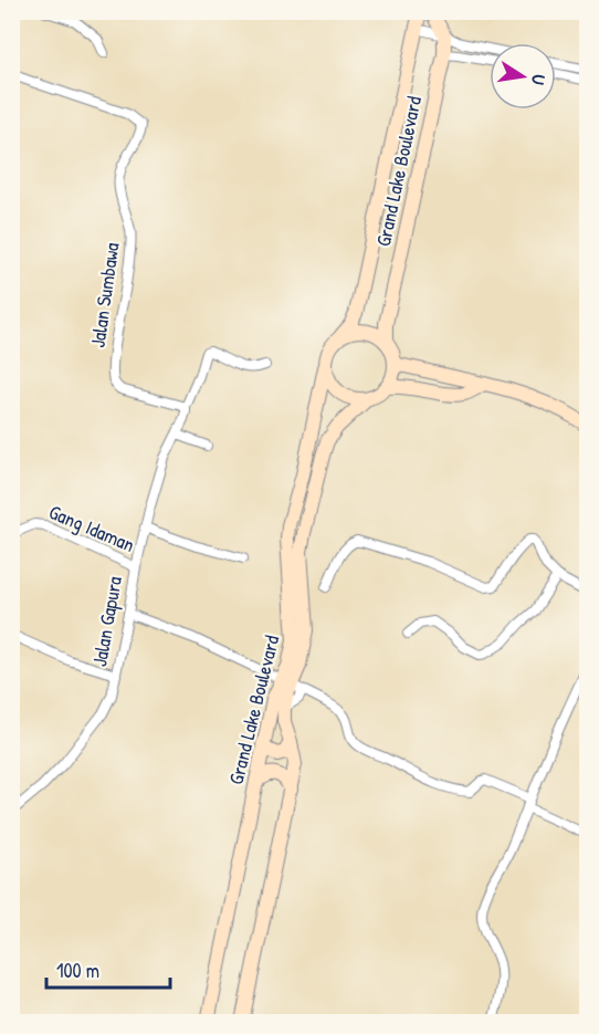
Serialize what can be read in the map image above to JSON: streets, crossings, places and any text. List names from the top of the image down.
{
  "streets": {
    "street": [
      "Grand Lake Boulevard",
      "Jalan Sumbawa",
      "Gang Idaman",
      "Jalan Gapura"
    ]
  },
  "crossings": [
    ["Jalan Sumbawa", "Jalan Gapura"],
    ["Gang Idaman", "Jalan Gapura"]
  ],
  "scale_bar": "100 m",
  "north": "right"
}
